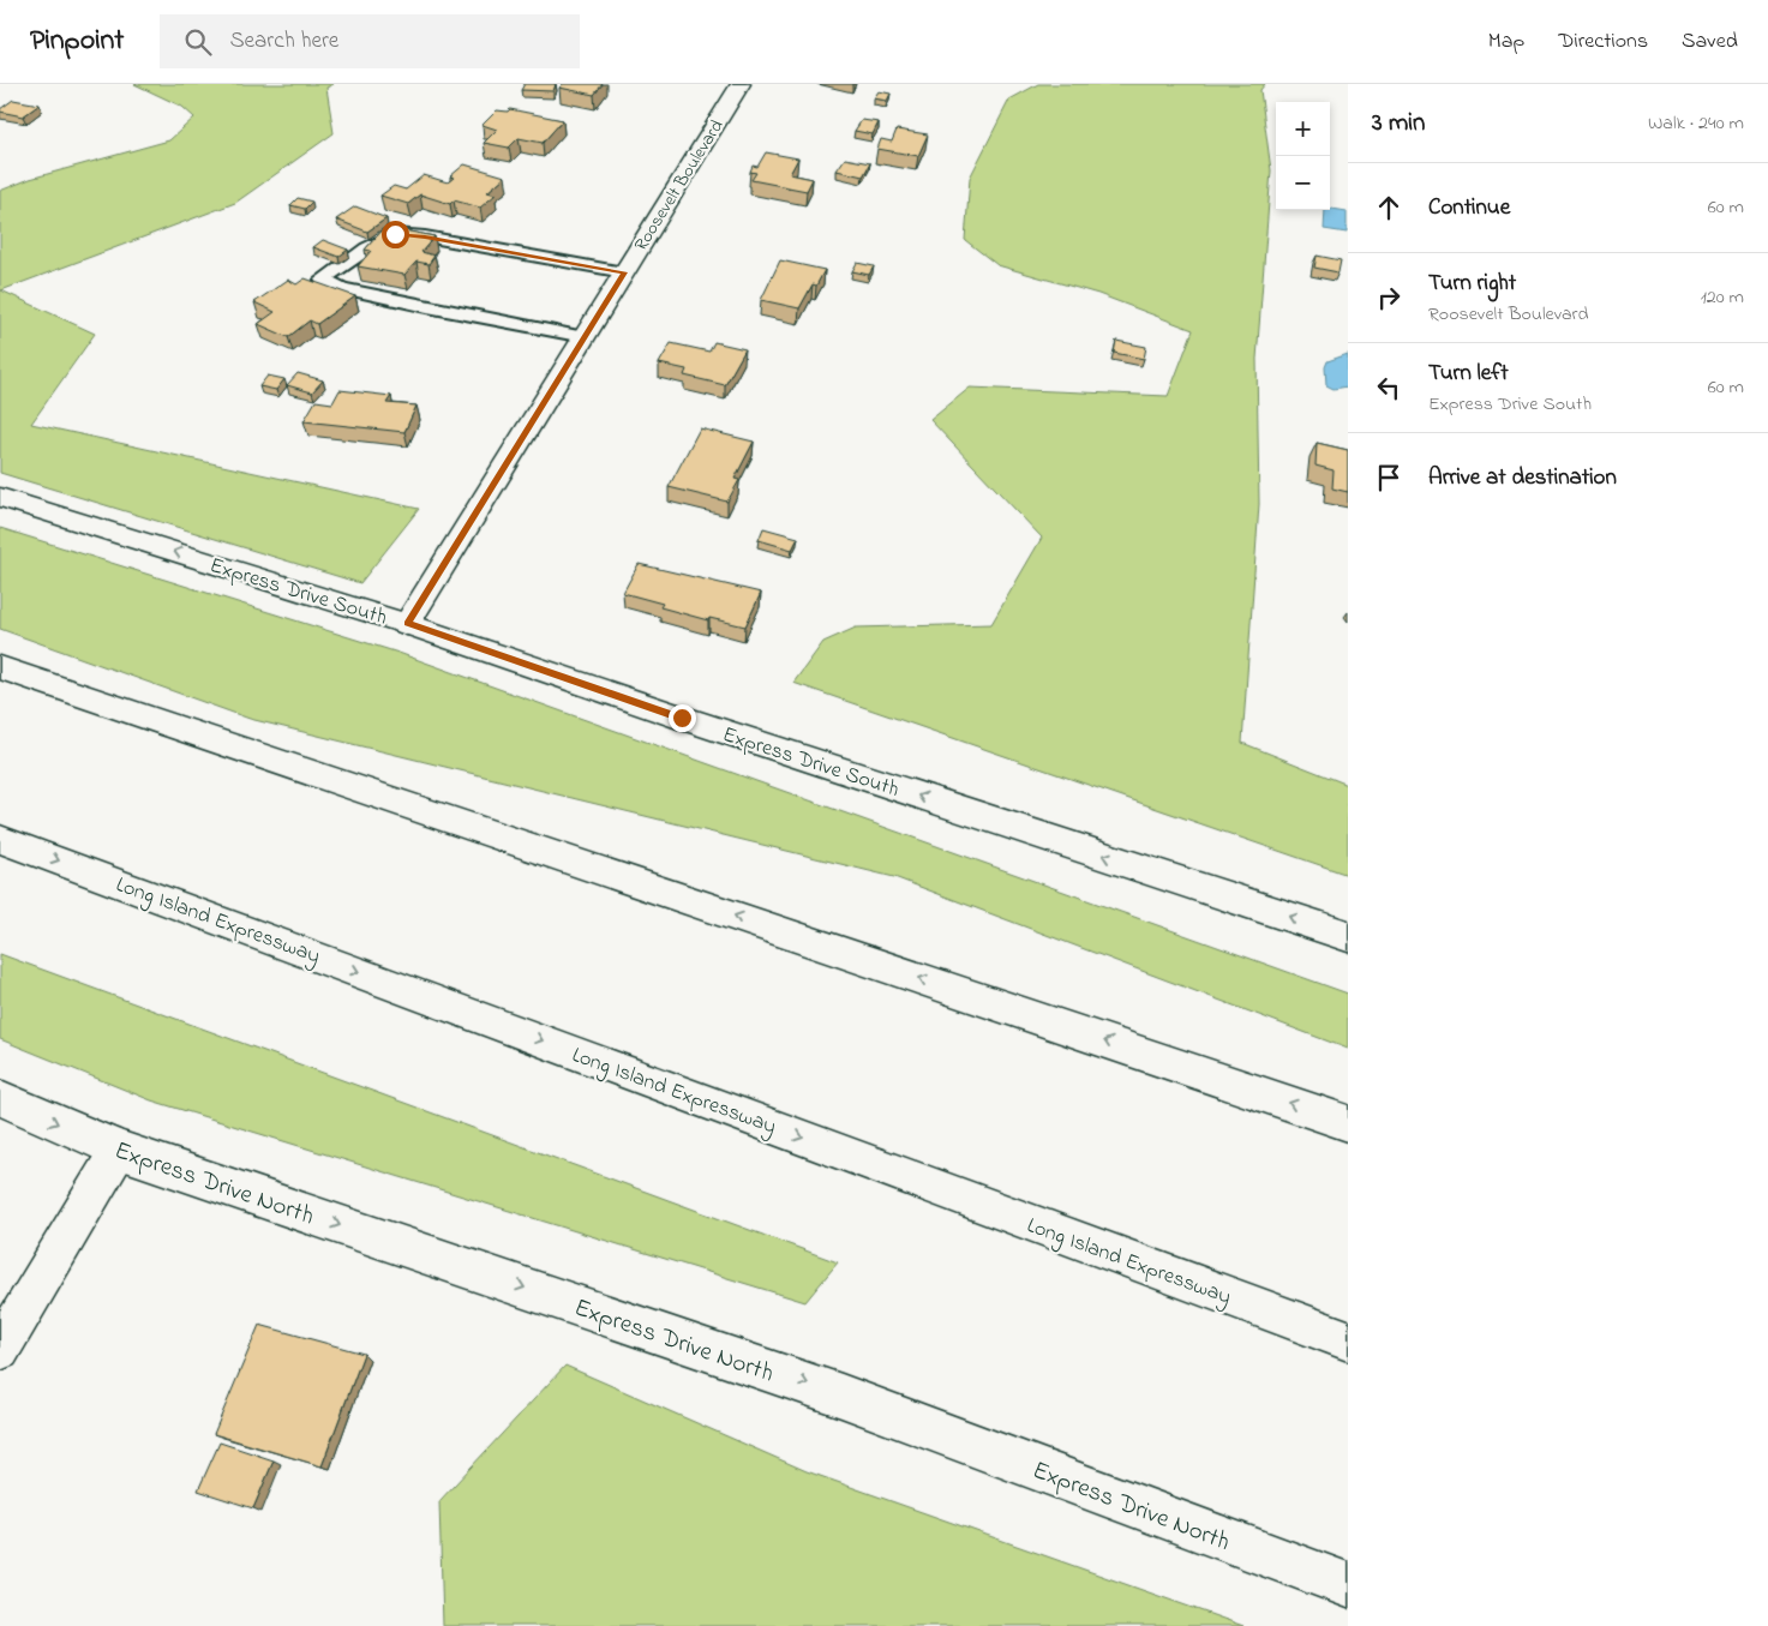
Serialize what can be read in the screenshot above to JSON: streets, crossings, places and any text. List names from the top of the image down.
{
  "streets": {
    "main road": [
      "Roosevelt Boulevard",
      "Express Drive South",
      "Long Island Expressway",
      "Express Drive North"
    ]
  },
  "crossings": [
    ["Roosevelt Boulevard", "Express Drive South"]
  ],
  "one_way": ["Express Drive North"],
  "page": {
    "header": "Pinpoint",
    "search": "Search here",
    "nav": ["Map", "Directions", "Saved"],
    "heading": ["3 min", "Walk · 240 m"],
    "map_buttons": ["+", "−"],
    "list": [
      ["Continue", "60 m"],
      ["Turn right", "Roosevelt Boulevard", "120 m"],
      ["Turn left", "Express Drive South", "60 m"],
      "Arrive at destination"
    ]
  }
}
